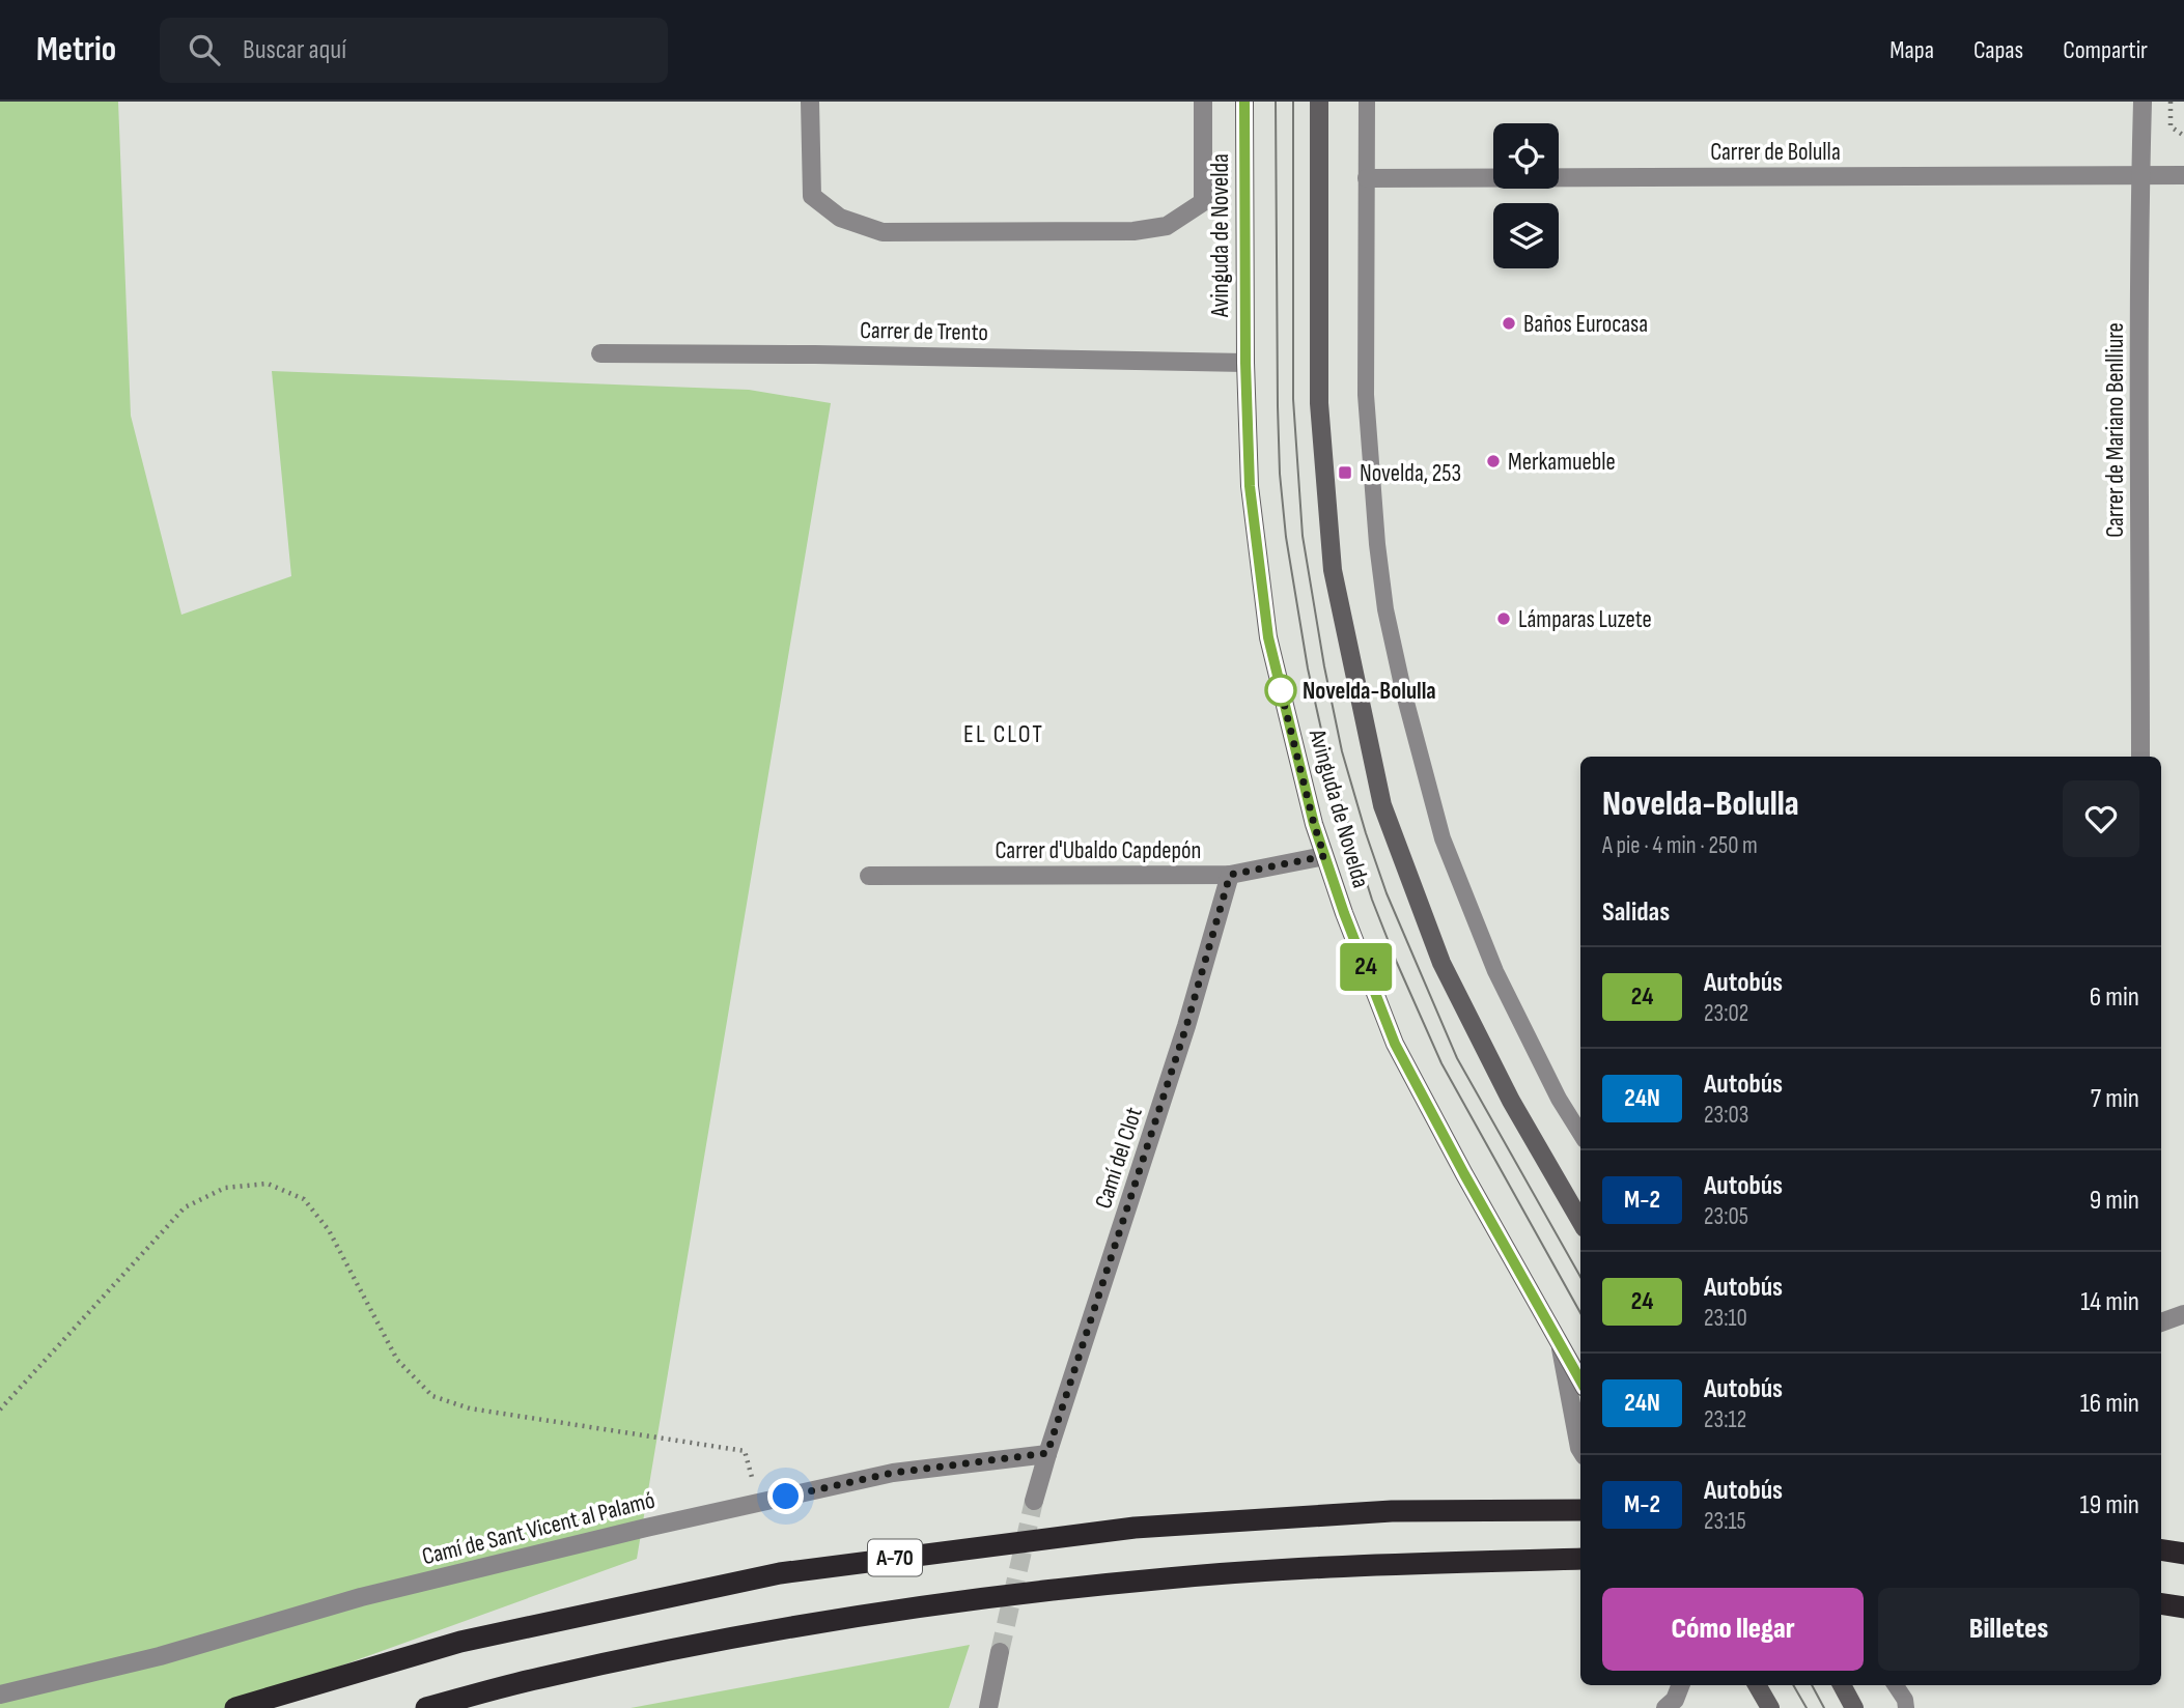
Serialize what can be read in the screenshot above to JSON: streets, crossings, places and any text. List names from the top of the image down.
{
  "streets": {
    "highway": ["A-70"],
    "main road": ["Avinguda de Novelda"],
    "street": [
      "Carrer de Bolulla",
      "Carrer de Trento",
      "Carrer de Mariano Benlliure",
      "Carrer d'Ubaldo Capdepón",
      "Camí del Clot",
      "Camí de Sant Vicent al Palamó"
    ]
  },
  "crossings": [
    ["Carrer de Bolulla", "Carrer de Mariano Benlliure"],
    ["Avinguda de Novelda", "Carrer de Trento"],
    ["Avinguda de Novelda", "Carrer d'Ubaldo Capdepón"],
    ["Carrer d'Ubaldo Capdepón", "Camí del Clot"],
    ["Camí del Clot", "Camí de Sant Vicent al Palamó"]
  ],
  "districts": ["EL CLOT"],
  "places": {
    "other": [
      "Baños Eurocasa",
      "Merkamueble",
      "Lámparas Luzete",
      "Novelda-Bolulla"
    ],
    "transit": ["Novelda, 253"]
  },
  "lines": ["bus line 24"],
  "page": {
    "header": "Metrio",
    "search": "Buscar aquí",
    "nav": ["Mapa", "Capas", "Compartir"],
    "on_map": "24",
    "heading": [
      ["Novelda-Bolulla", "A pie · 4 min · 250 m"],
      "Salidas"
    ],
    "list": [
      {
        "mark": "24",
        "name": "Autobús",
        "note": "23:02",
        "value": "6 min"
      },
      {
        "mark": "24N",
        "name": "Autobús",
        "note": "23:03",
        "value": "7 min"
      },
      {
        "mark": "M-2",
        "name": "Autobús",
        "note": "23:05",
        "value": "9 min"
      },
      {
        "mark": "24",
        "name": "Autobús",
        "note": "23:10",
        "value": "14 min"
      },
      {
        "mark": "24N",
        "name": "Autobús",
        "note": "23:12",
        "value": "16 min"
      },
      {
        "mark": "M-2",
        "name": "Autobús",
        "note": "23:15",
        "value": "19 min"
      }
    ],
    "buttons": ["Cómo llegar", "Billetes"]
  }
}
